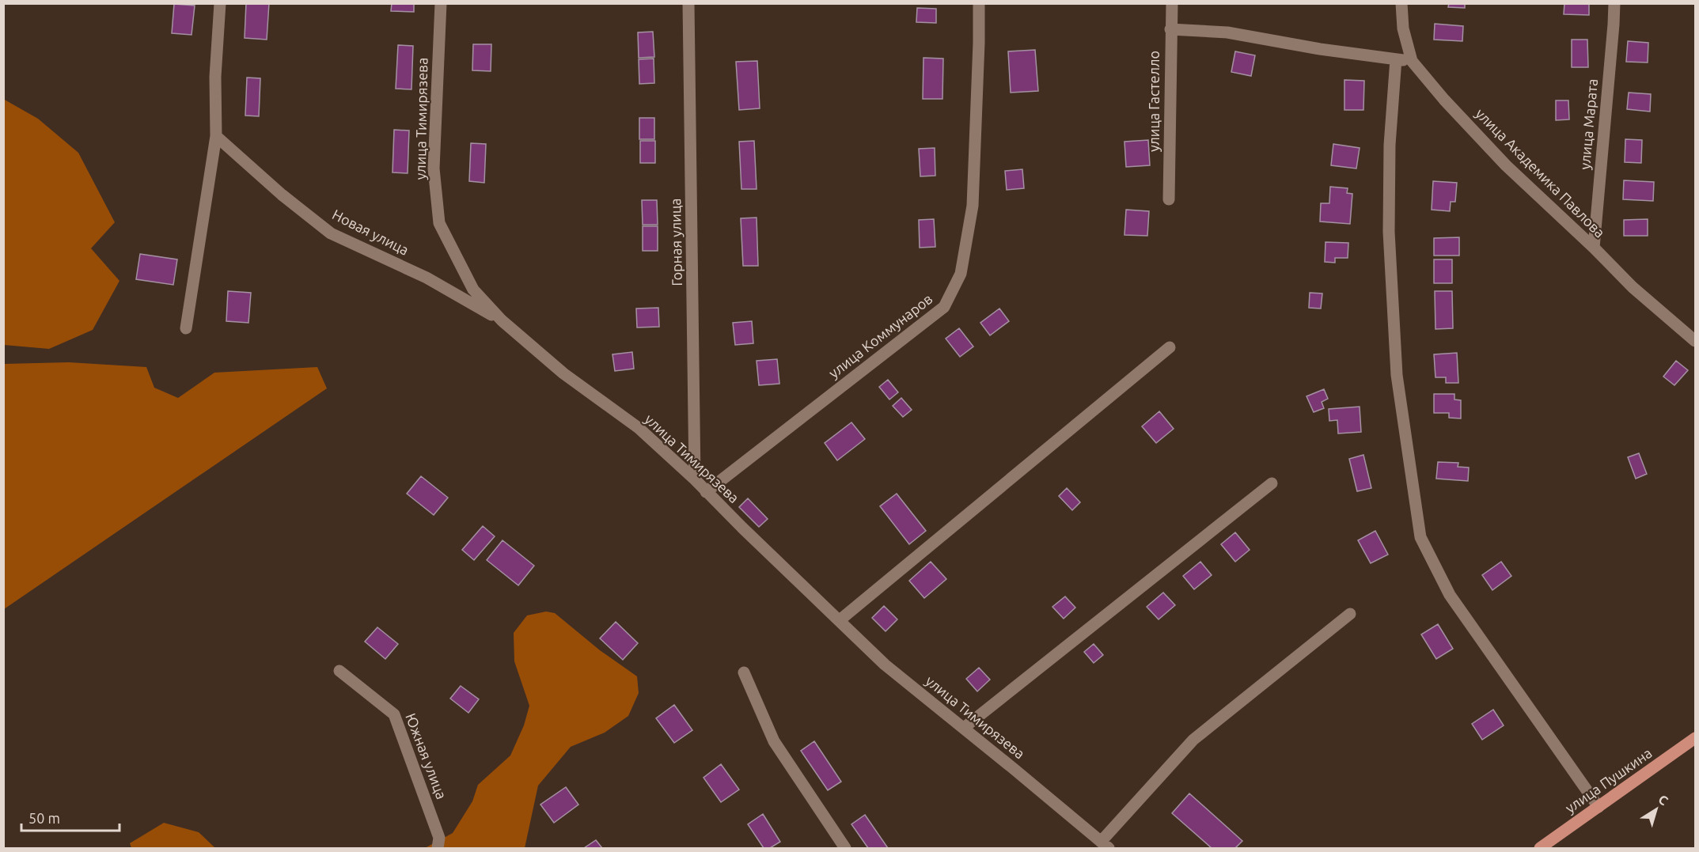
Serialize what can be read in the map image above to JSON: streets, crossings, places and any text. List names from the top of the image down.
{
  "streets": {
    "main road": ["улица Пушкина"],
    "street": [
      "улица Гастелло",
      "улица Тимирязева",
      "улица Марата",
      "улица Академика Павлова",
      "Новая улица",
      "Горная улица",
      "улица Коммунаров",
      "Южная улица"
    ]
  },
  "crossings": [
    ["улица Тимирязева", "Новая улица"],
    ["улица Тимирязева", "Горная улица"],
    ["улица Тимирязева", "улица Коммунаров"],
    ["улица Марата", "улица Академика Павлова"]
  ],
  "scale_bar": "50 m",
  "north": "top right"
}
